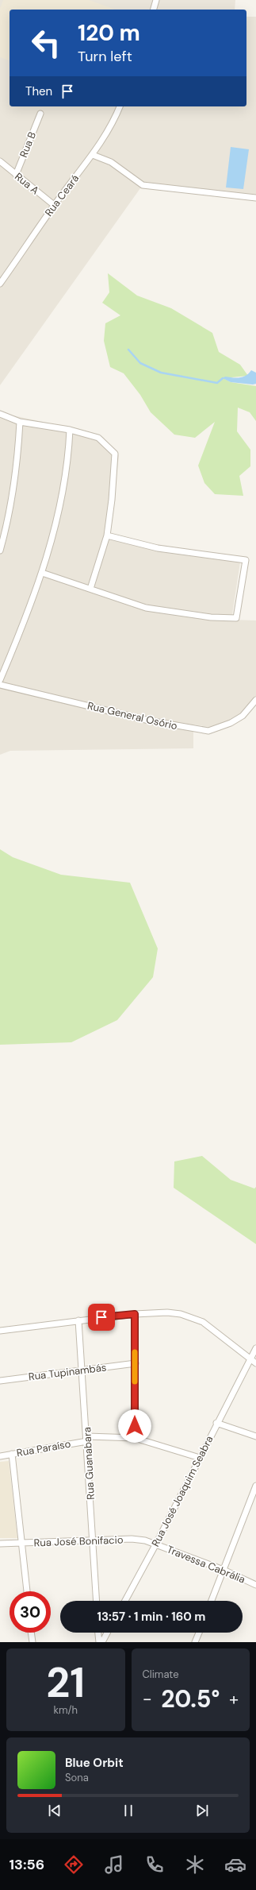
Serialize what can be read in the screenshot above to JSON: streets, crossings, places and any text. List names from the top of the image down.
{
  "streets": {
    "street": [
      "Rua B",
      "Rua A",
      "Rua Ceará",
      "Rua General Osório",
      "Rua Tupinambás",
      "Rua Paraíso",
      "Rua Guanabara",
      "Rua José Joaquim Seabra",
      "Rua José Bonifacio",
      "Travessa Cabrália"
    ]
  },
  "crossings": [
    ["Rua B", "Rua A"],
    ["Rua A", "Rua Ceará"],
    ["Rua Tupinambás", "Rua Guanabara"],
    ["Rua Paraíso", "Rua Guanabara"],
    ["Rua Paraíso", "Rua José Joaquim Seabra"],
    ["Rua Guanabara", "Rua José Bonifacio"],
    ["Rua José Joaquim Seabra", "Rua José Bonifacio"],
    ["Rua José Joaquim Seabra", "Travessa Cabrália"],
    ["Rua José Bonifacio", "Travessa Cabrália"]
  ],
  "page": {
    "turn": ["120 m", "Turn left"],
    "then": "Then",
    "limit": "30",
    "trip": "13:57 · 1 min · 160 m",
    "tile": [
      ["21", "km/h"],
      "Climate"
    ],
    "heat": ["−", "20.5°", "+"],
    "song": ["Blue Orbit", "Sona"],
    "tabs": "13:56"
  }
}
